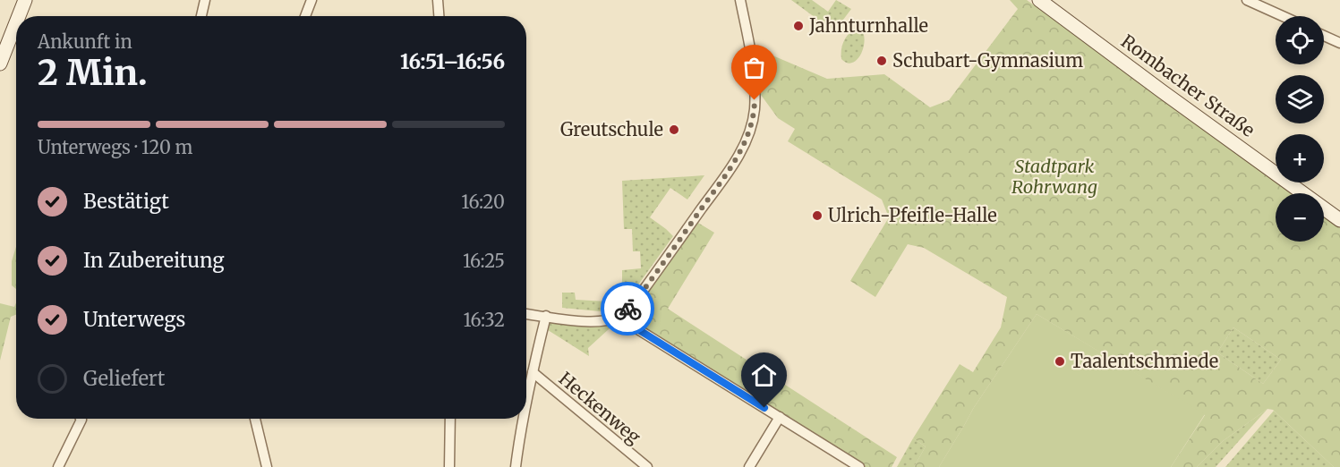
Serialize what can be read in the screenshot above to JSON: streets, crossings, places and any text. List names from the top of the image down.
{
  "streets": {
    "main road": ["Rombacher Straße"],
    "street": ["Heckenweg"]
  },
  "parks": ["Stadtpark Rohrwang"],
  "places": [
    "Jahnturnhalle",
    "Schubart-Gymnasium",
    "Greutschule",
    "Ulrich-Pfeifle-Halle",
    "Taalentschmiede"
  ],
  "page": {
    "map_buttons": ["+", "−"],
    "heading": ["2 Min.", "Ankunft in", "16:51–16:56"],
    "bar": "Unterwegs · 120 m",
    "list": [
      ["Bestätigt", "16:20"],
      ["In Zubereitung", "16:25"],
      ["Unterwegs", "16:32"],
      "Geliefert"
    ]
  }
}
